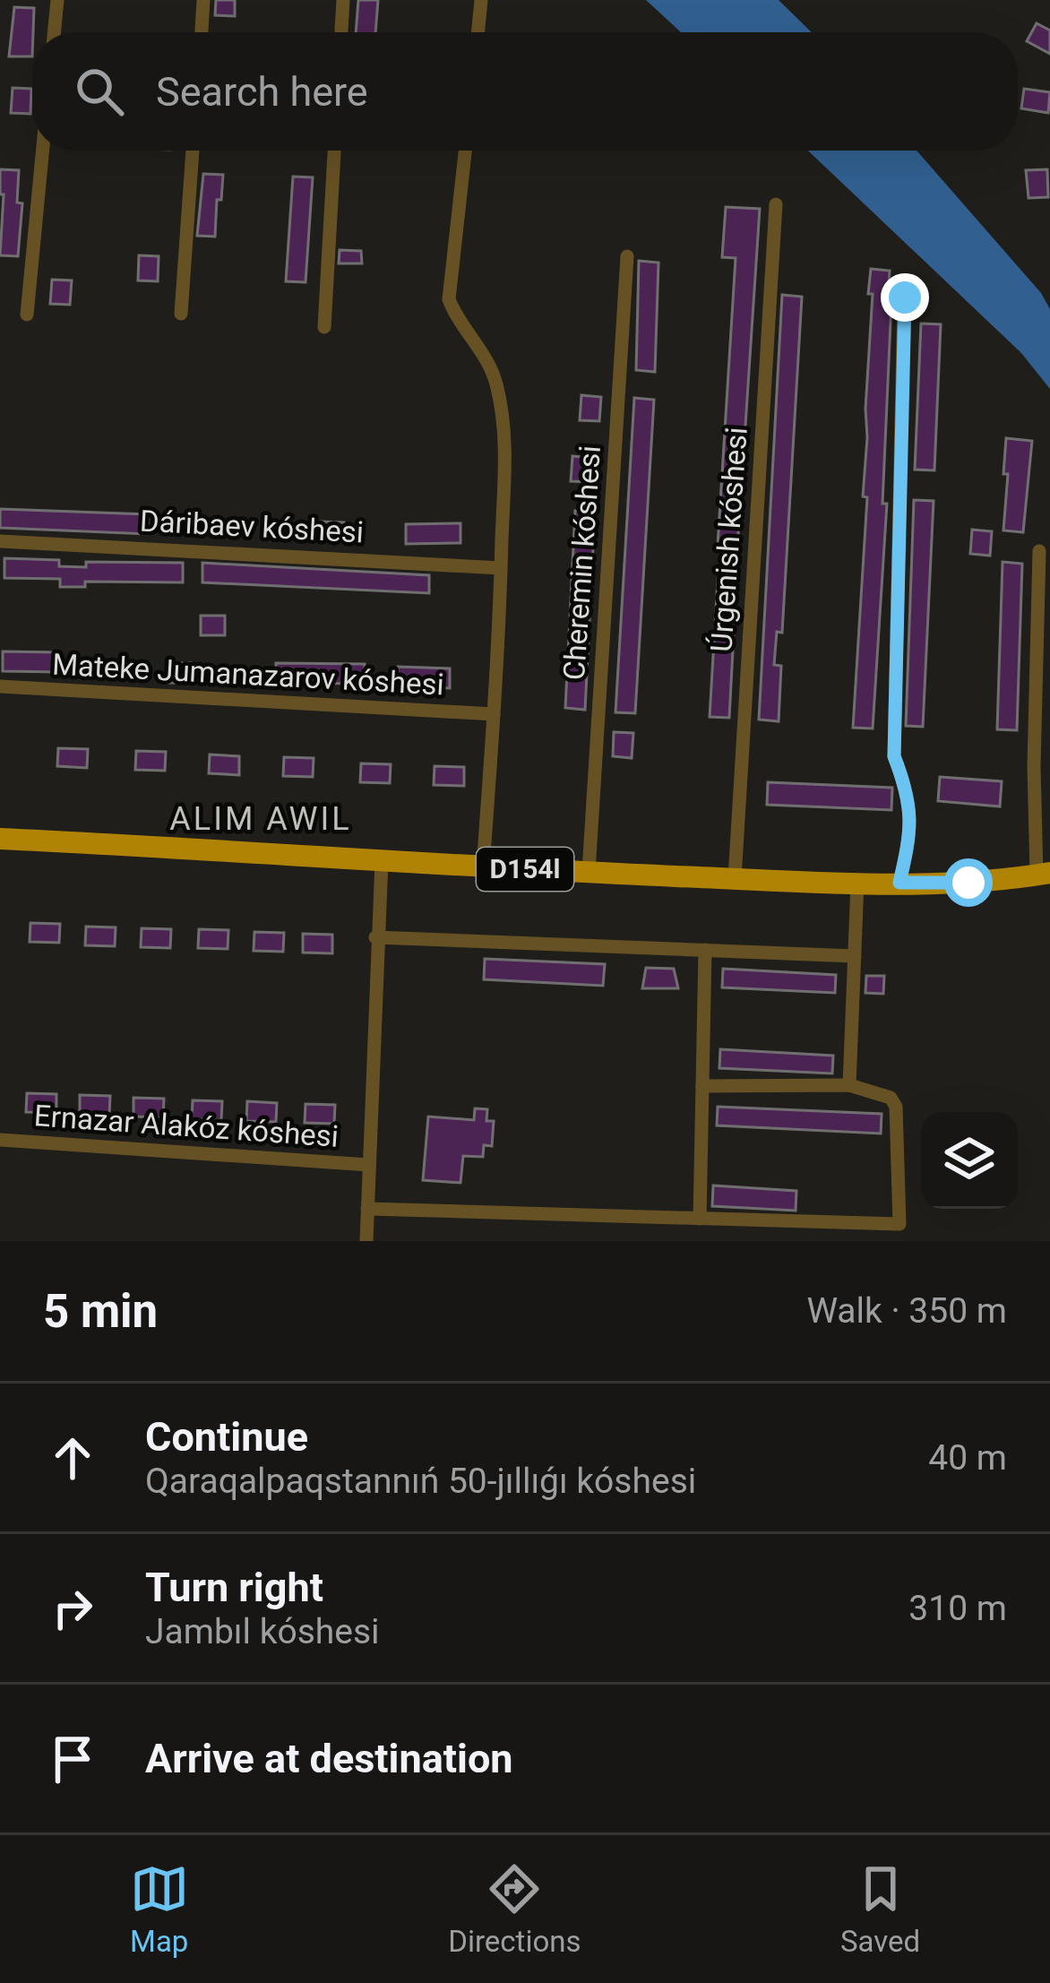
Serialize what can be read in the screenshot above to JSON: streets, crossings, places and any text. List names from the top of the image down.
{
  "streets": {
    "main road": ["D154l"],
    "street": [
      "Dáribaev kóshesi",
      "Úrgenish kóshesi",
      "Cheremin kóshesi",
      "Mateke Jumanazarov kóshesi",
      "Ernazar Alakóz kóshesi"
    ]
  },
  "crossings": [
    ["Úrgenish kóshesi", "D154l"],
    ["Cheremin kóshesi", "D154l"]
  ],
  "districts": ["ALIM AWIL"],
  "page": {
    "search": "Search here",
    "heading": ["5 min", "Walk · 350 m"],
    "list": [
      ["Continue", "Qaraqalpaqstannıń 50-jıllıǵı kóshesi", "40 m"],
      ["Turn right", "Jambıl kóshesi", "310 m"],
      "Arrive at destination"
    ],
    "nav": ["Map", "Directions", "Saved"]
  }
}
